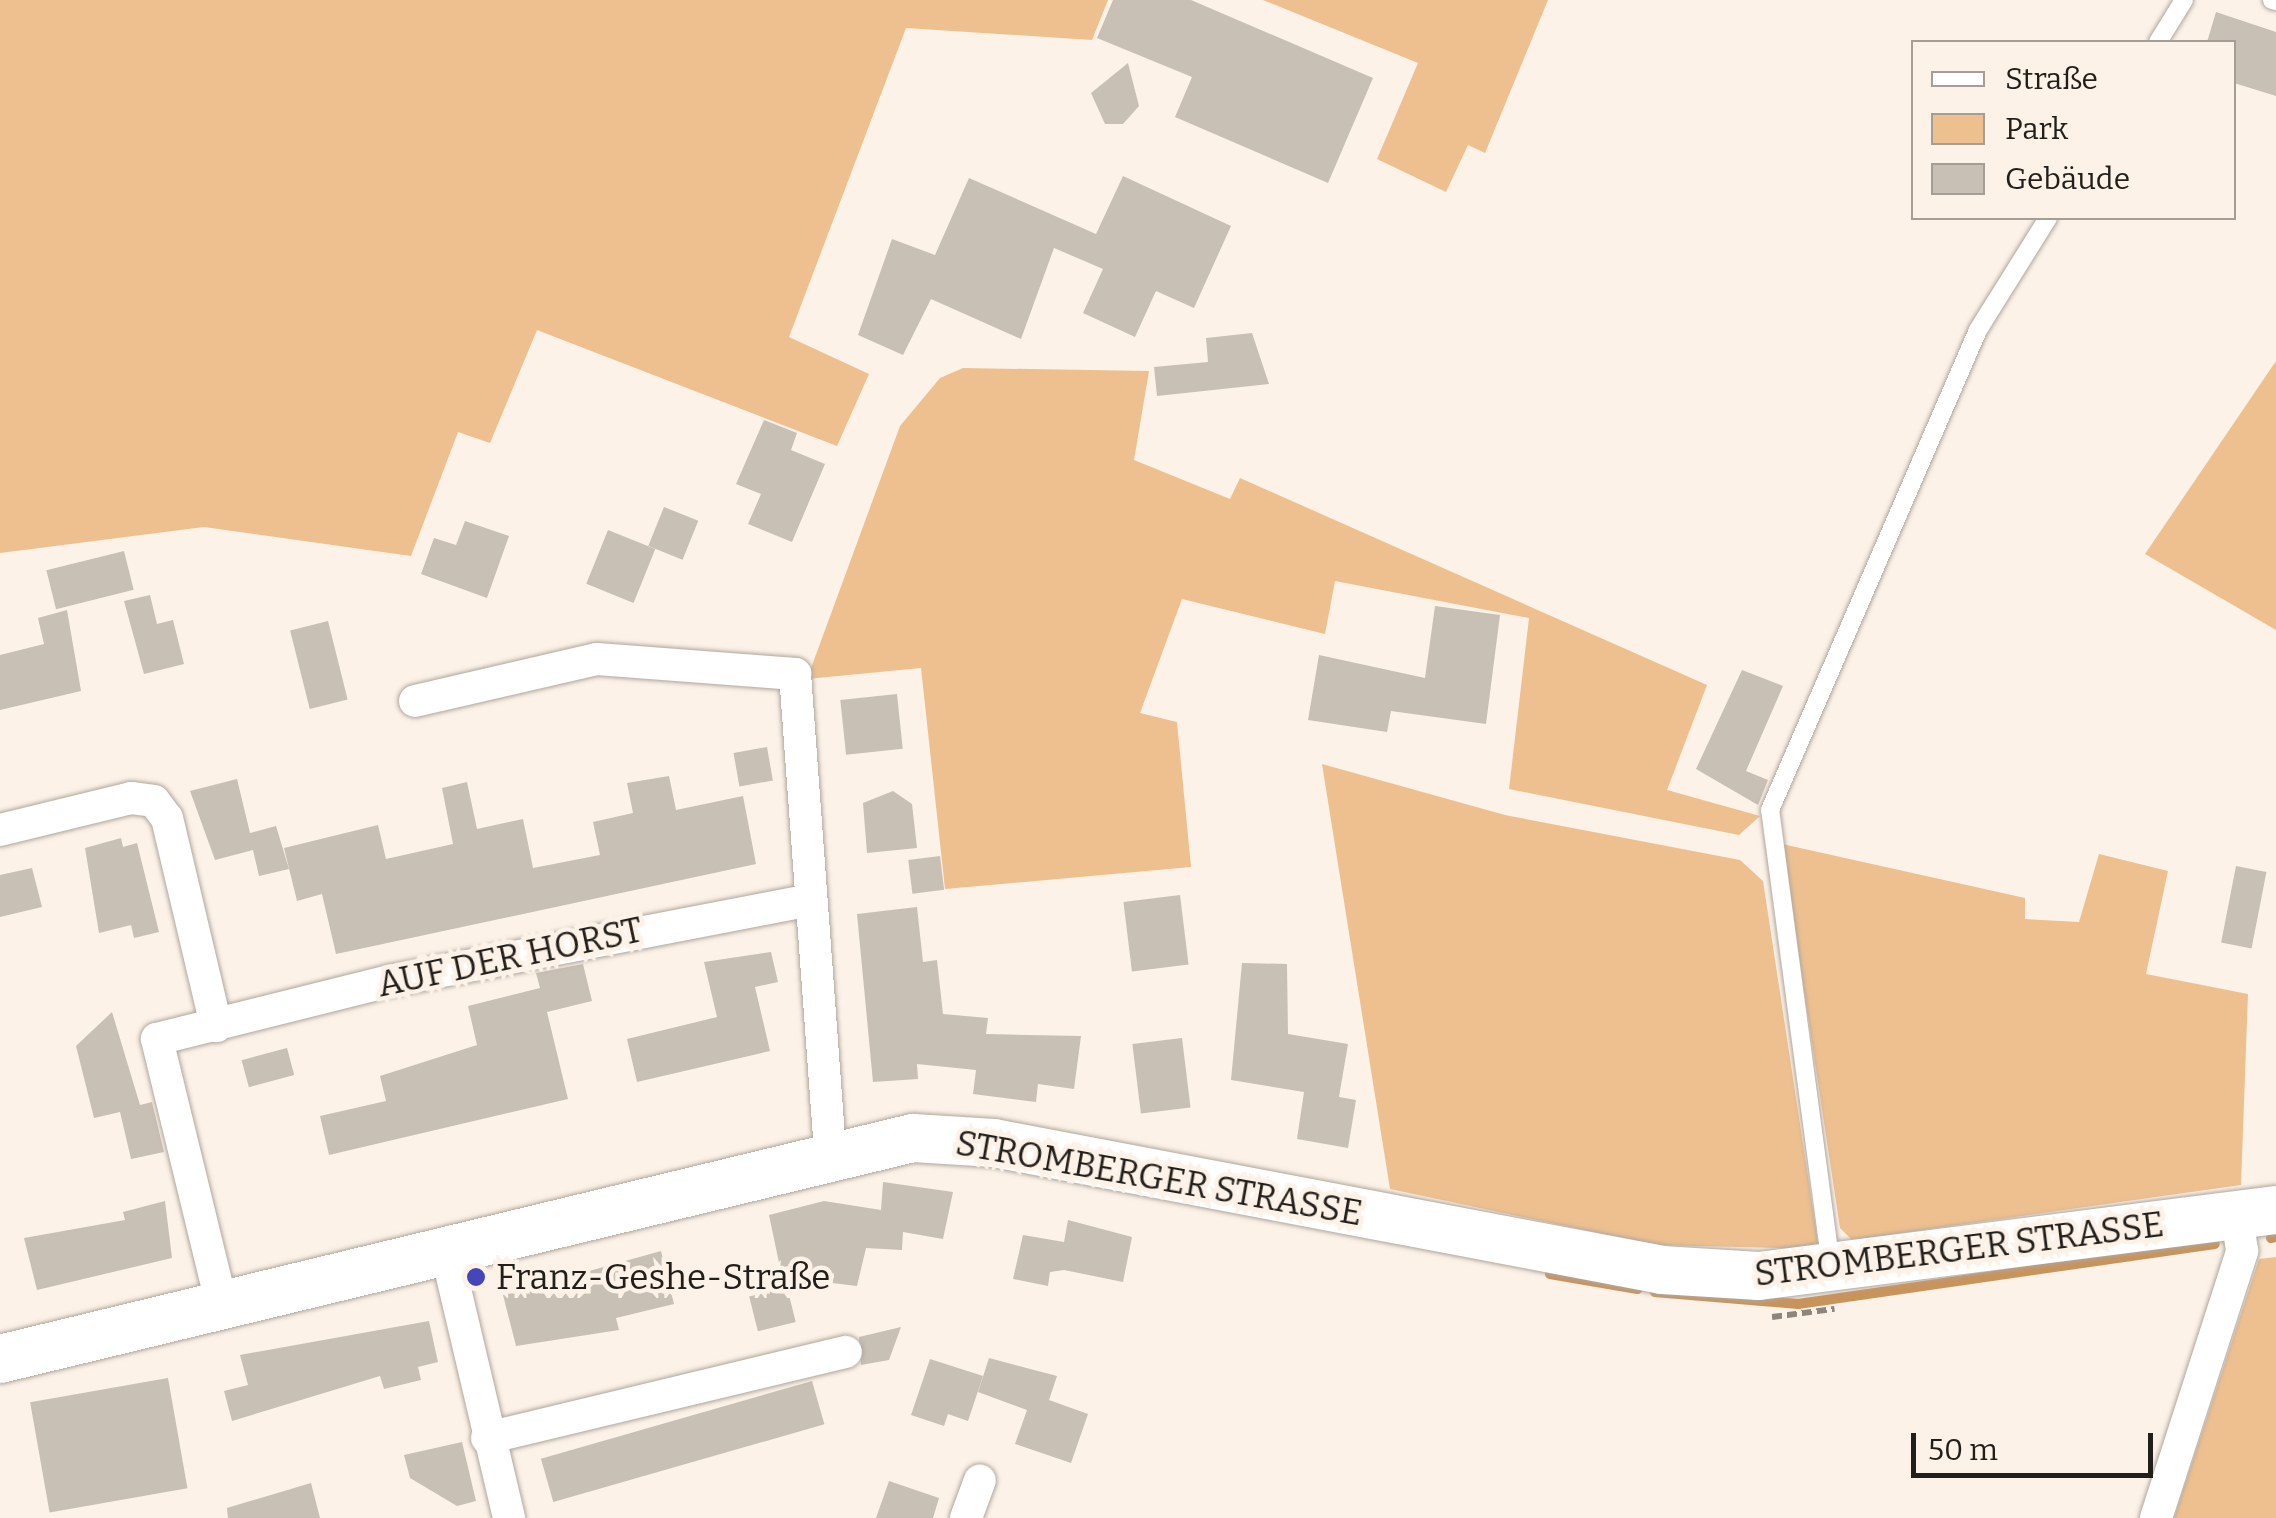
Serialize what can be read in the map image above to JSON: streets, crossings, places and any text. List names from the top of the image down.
{
  "streets": {
    "main road": ["STROMBERGER STRASSE"],
    "street": ["AUF DER HORST"]
  },
  "crossings": [
    ["AUF DER HORST", "STROMBERGER STRASSE"]
  ],
  "places": ["Franz-Geshe-Straße"],
  "legend": ["Straße", "Park", "Gebäude"],
  "scale_bar": "50 m"
}
